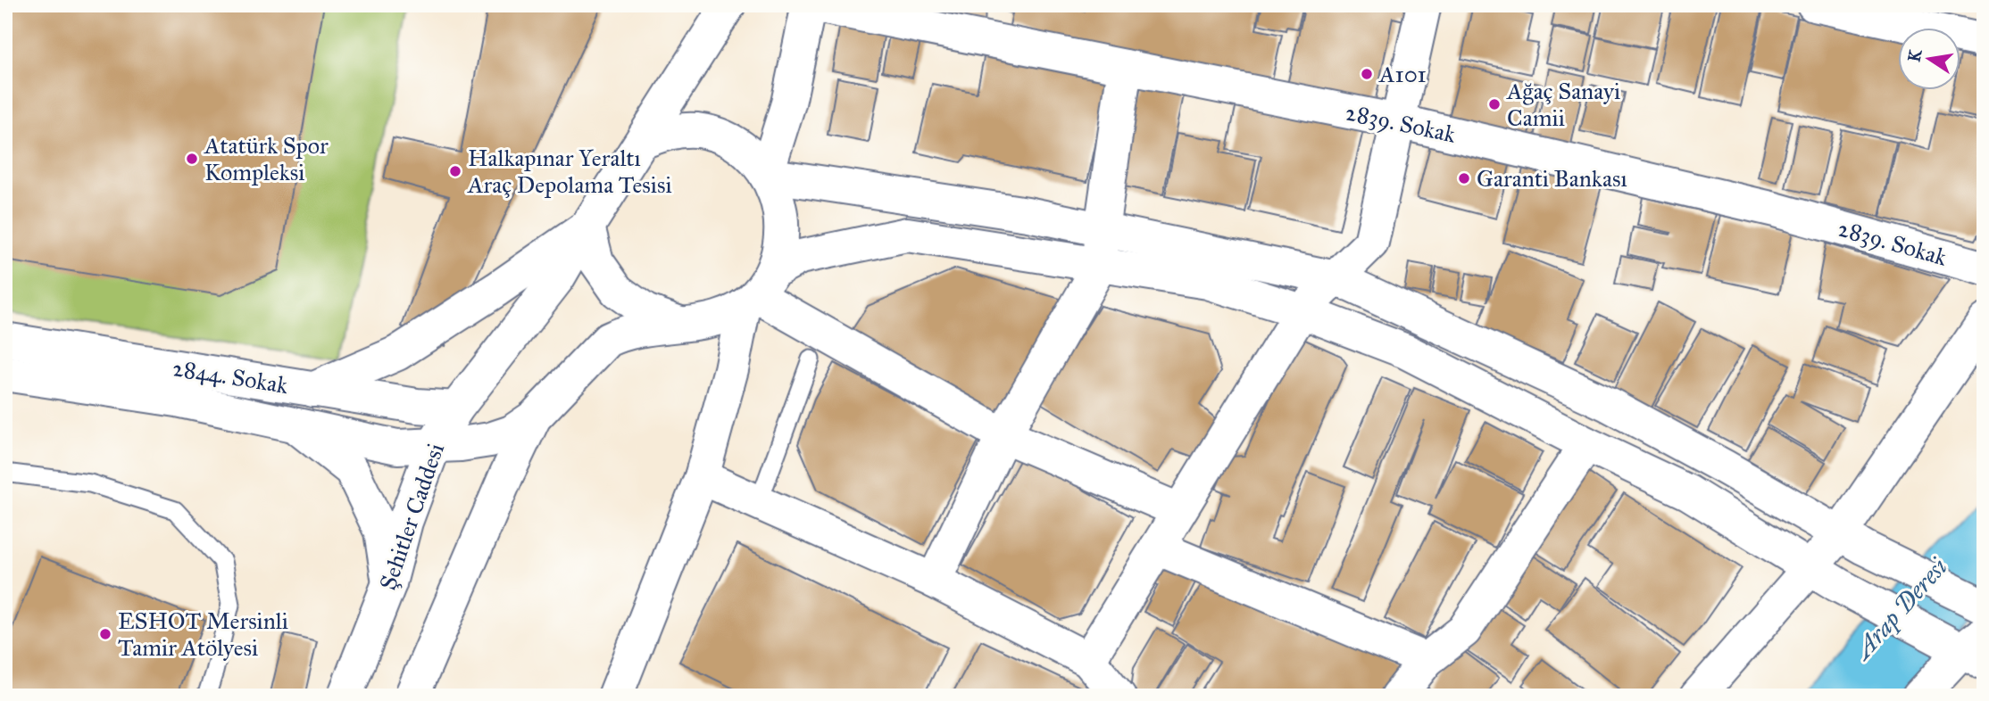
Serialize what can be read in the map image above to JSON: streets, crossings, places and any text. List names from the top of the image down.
{
  "streets": {
    "main road": ["2839. Sokak", "2844. Sokak", "Şehitler Caddesi"]
  },
  "crossings": [
    ["2844. Sokak", "Şehitler Caddesi"]
  ],
  "water": ["Arap Deresi"],
  "places": [
    "A101",
    "Ağaç Sanayi Camii",
    "Atatürk Spor Kompleksi",
    "Halkapınar Yeraltı Araç Depolama Tesisi",
    "Garanti Bankası",
    "ESHOT Mersinli Tamir Atölyesi"
  ],
  "north": "left"
}
